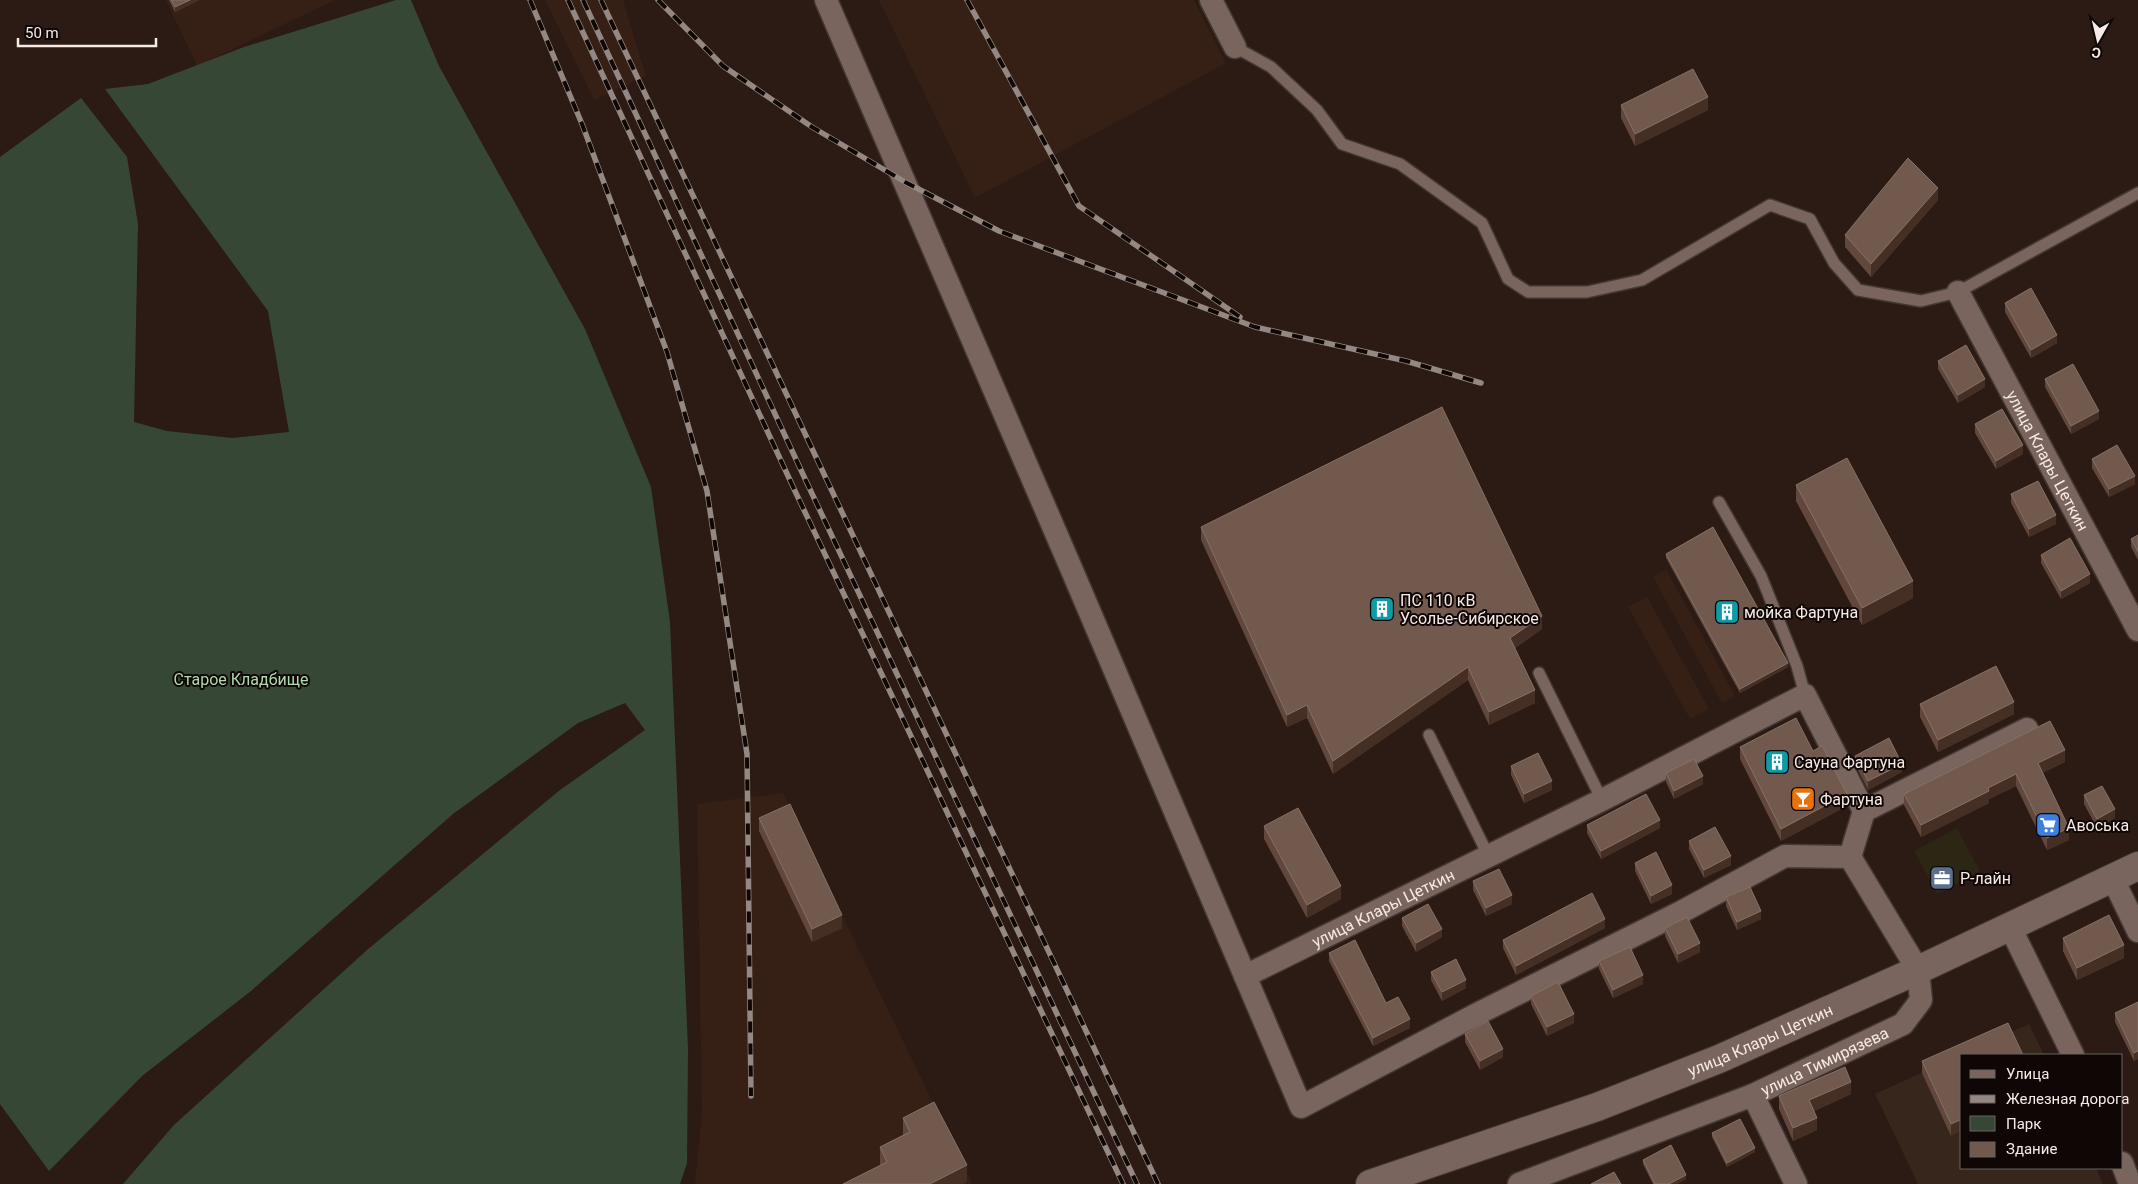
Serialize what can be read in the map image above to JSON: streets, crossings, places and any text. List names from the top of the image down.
{
  "streets": {
    "street": ["улица Клары Цеткин", "улица Тимирязева"]
  },
  "crossings": [
    ["улица Клары Цеткин", "улица Тимирязева"]
  ],
  "parks": ["Старое Кладбище"],
  "places": {
    "building": ["ПС 110 кВ Усолье-Сибирское", "мойка Фартуна", "Сауна Фартуна"],
    "bar": ["Фартуна"],
    "supermarket": ["Авоська"],
    "office": ["Р-лайн"]
  },
  "legend": [
    "Улица",
    "Железная дорога",
    "Парк",
    "Здание"
  ],
  "scale_bar": "50 m",
  "north": "bottom"
}
